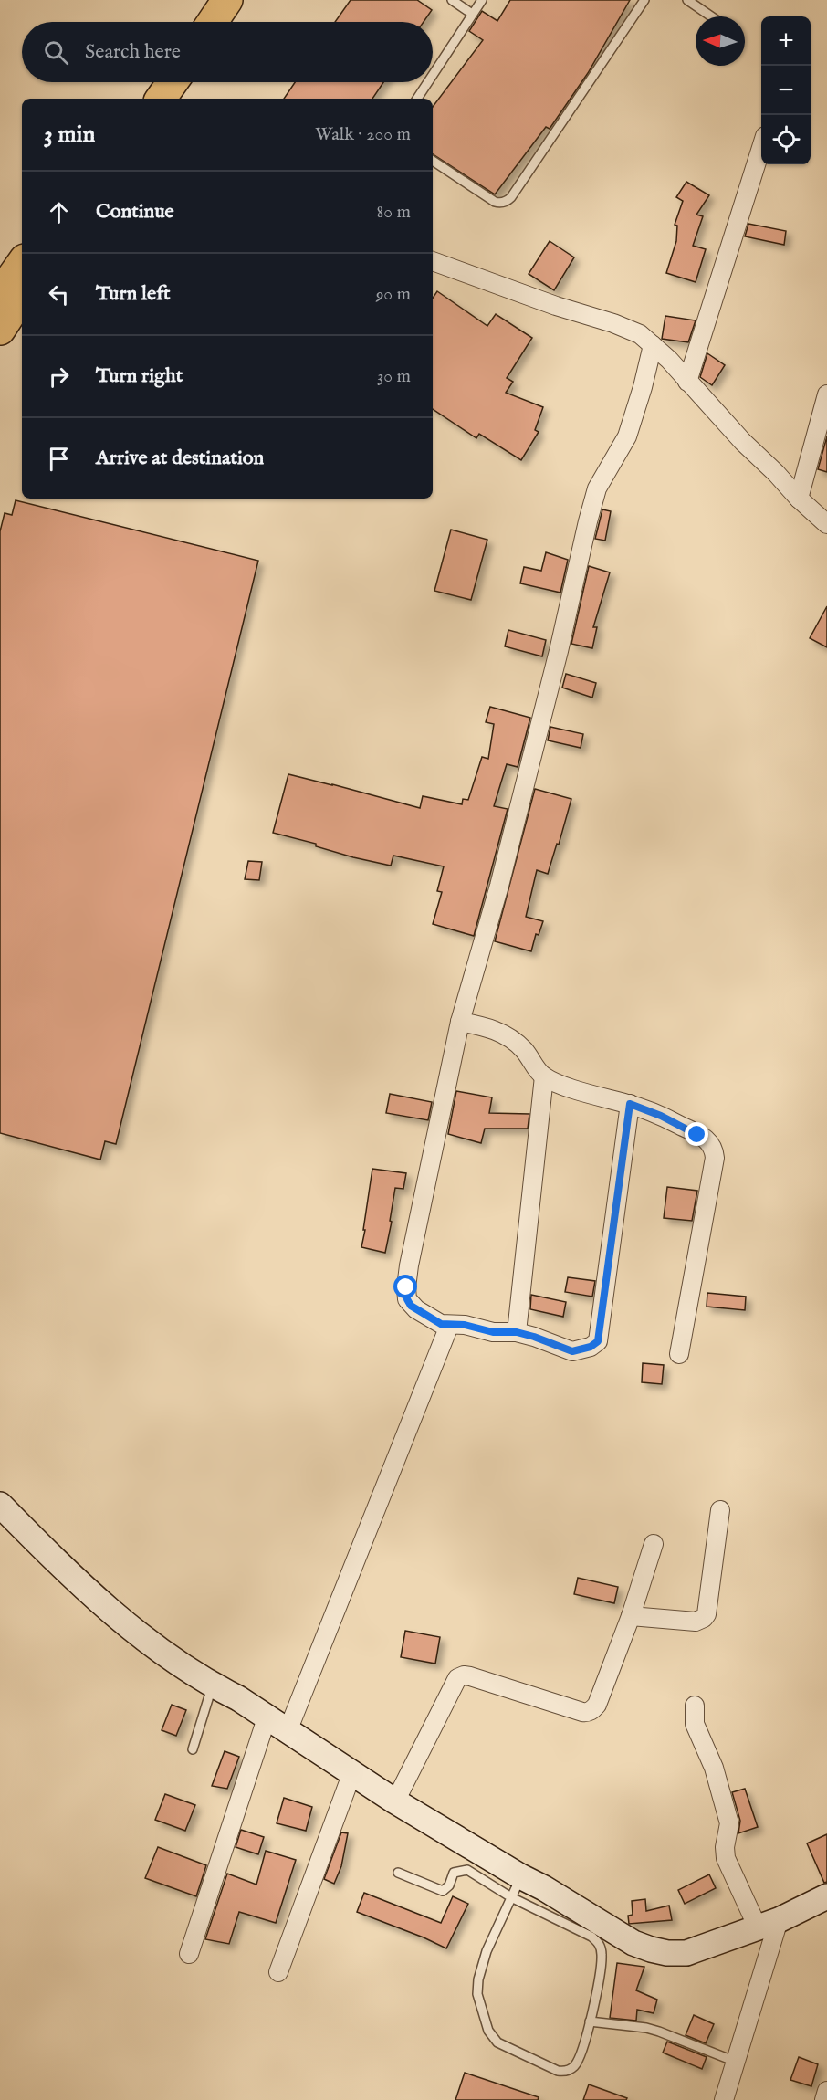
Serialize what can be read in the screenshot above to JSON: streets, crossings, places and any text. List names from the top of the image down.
{
  "north": "left",
  "page": {
    "map_buttons": ["+", "−"],
    "search": "Search here",
    "heading": ["3 min", "Walk · 200 m"],
    "list": [
      ["Continue", "80 m"],
      ["Turn left", "90 m"],
      ["Turn right", "30 m"],
      "Arrive at destination"
    ]
  }
}
